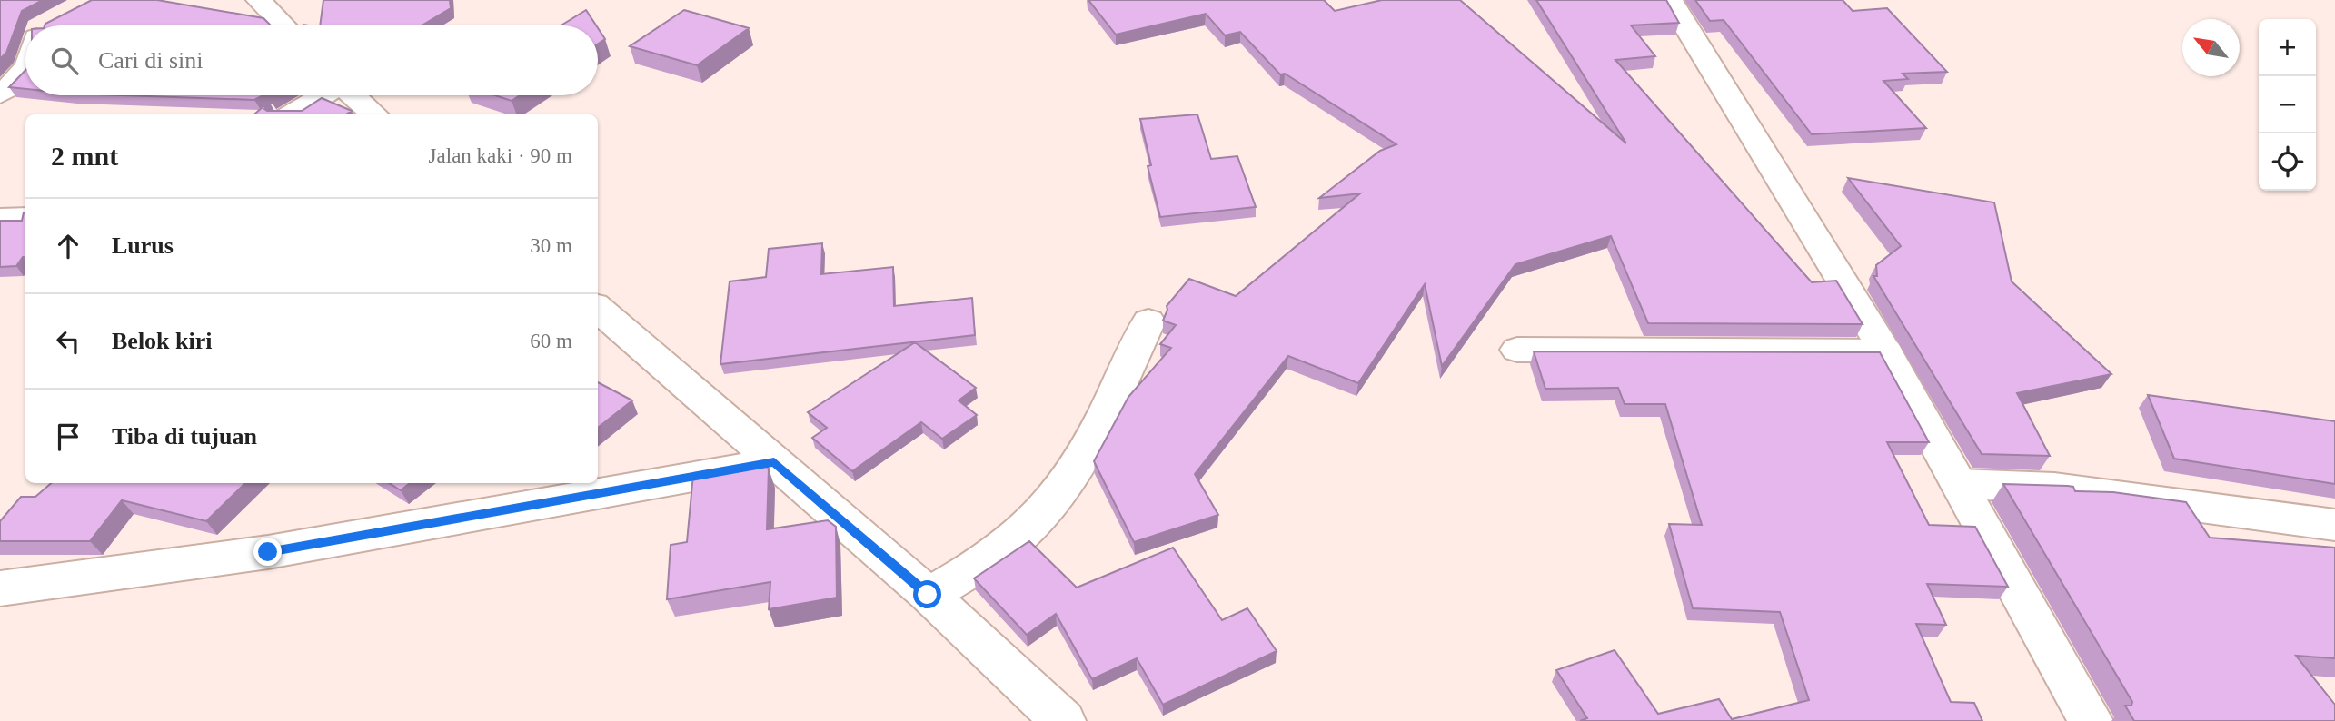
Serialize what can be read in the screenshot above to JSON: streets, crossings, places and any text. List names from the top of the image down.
{
  "north": "top left",
  "page": {
    "map_buttons": ["+", "−"],
    "search": "Cari di sini",
    "heading": ["2 mnt", "Jalan kaki · 90 m"],
    "list": [
      ["Lurus", "30 m"],
      ["Belok kiri", "60 m"],
      "Tiba di tujuan"
    ]
  }
}
